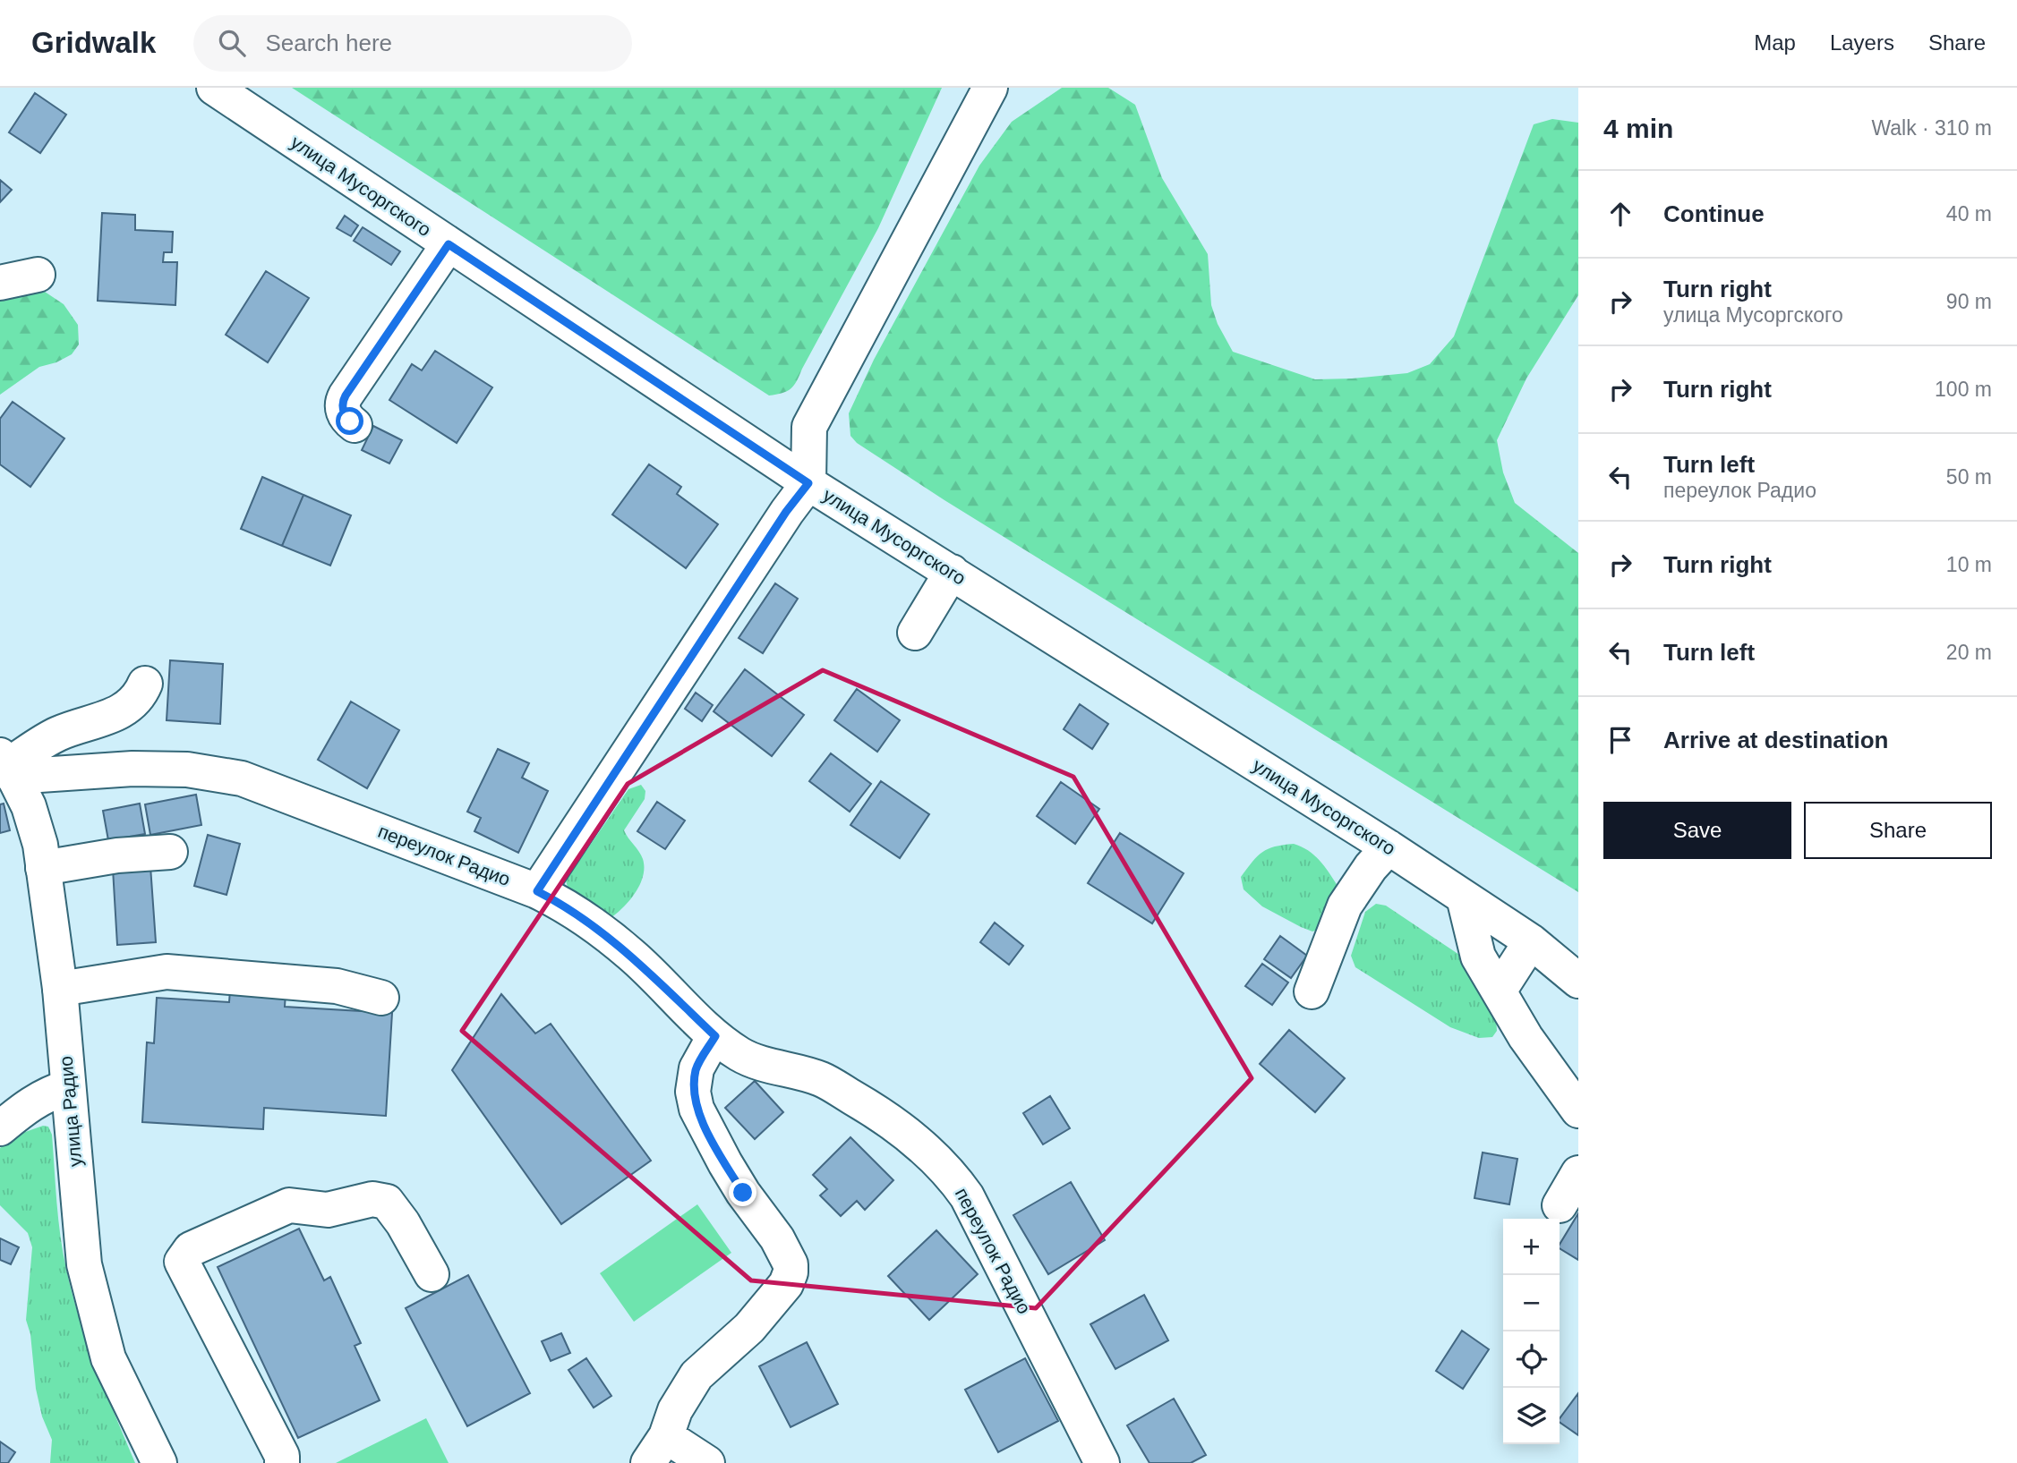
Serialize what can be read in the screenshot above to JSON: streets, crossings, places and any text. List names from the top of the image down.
{
  "streets": {
    "main road": ["улица Мусоргского", "переулок Радио", "улица Радио"]
  },
  "crossings": [
    ["переулок Радио", "улица Радио"]
  ],
  "page": {
    "header": "Gridwalk",
    "search": "Search here",
    "nav": ["Map", "Layers", "Share"],
    "heading": ["4 min", "Walk · 310 m"],
    "list": [
      ["Continue", "40 m"],
      ["Turn right", "улица Мусоргского", "90 m"],
      ["Turn right", "100 m"],
      ["Turn left", "переулок Радио", "50 m"],
      ["Turn right", "10 m"],
      ["Turn left", "20 m"],
      "Arrive at destination"
    ],
    "buttons": ["Save", "Share"],
    "map_buttons": ["+", "−"]
  }
}
